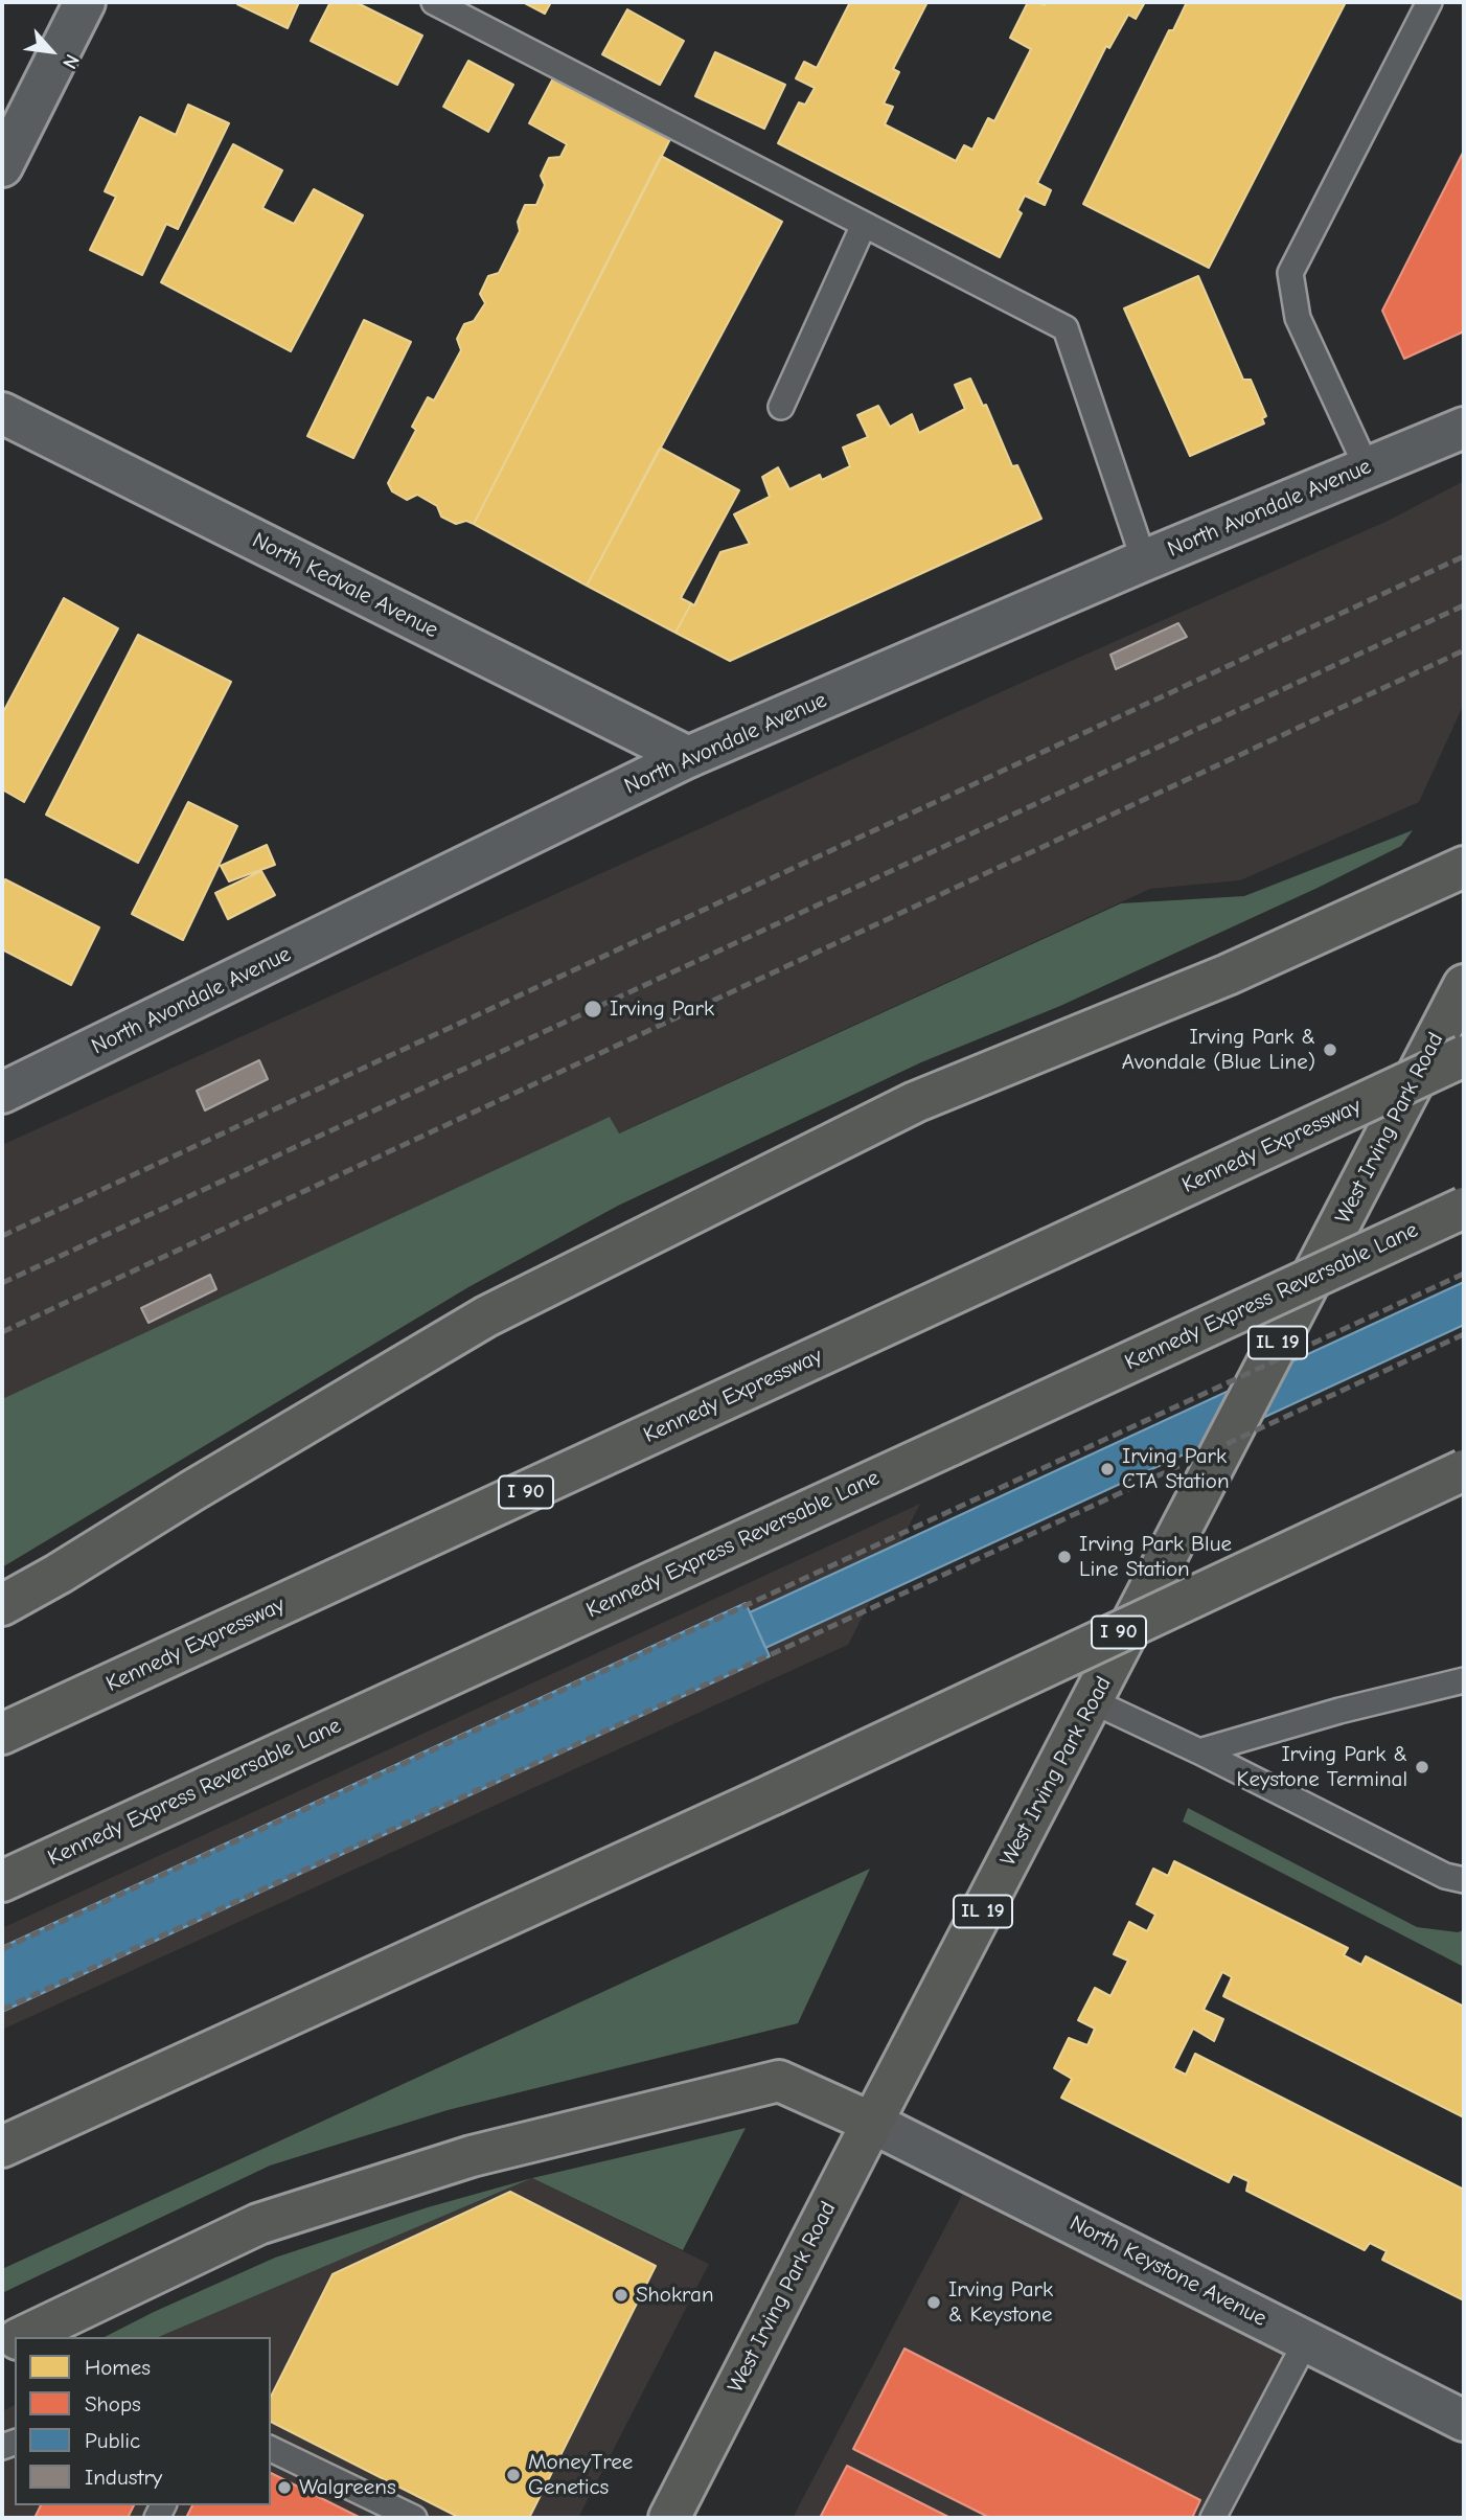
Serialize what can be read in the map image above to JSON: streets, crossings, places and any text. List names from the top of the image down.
{
  "streets": {
    "main road": [
      "West Irving Park Road",
      "Kennedy Expressway",
      "Kennedy Express Reversable Lane",
      "IL 19",
      "I 90"
    ],
    "street": ["North Avondale Avenue", "North Kedvale Avenue", "North Keystone Avenue"]
  },
  "crossings": [
    ["North Avondale Avenue", "North Kedvale Avenue"],
    ["West Irving Park Road", "North Keystone Avenue"]
  ],
  "places": [
    "Irving Park",
    "Irving Park & Avondale (Blue Line)",
    "Irving Park CTA Station",
    "Irving Park Blue Line Station",
    "Irving Park & Keystone Terminal",
    "Shokran",
    "Irving Park & Keystone",
    "MoneyTree Genetics",
    "Walgreens"
  ],
  "legend": [
    "Homes",
    "Shops",
    "Public",
    "Industry"
  ],
  "north": "bottom right"
}
